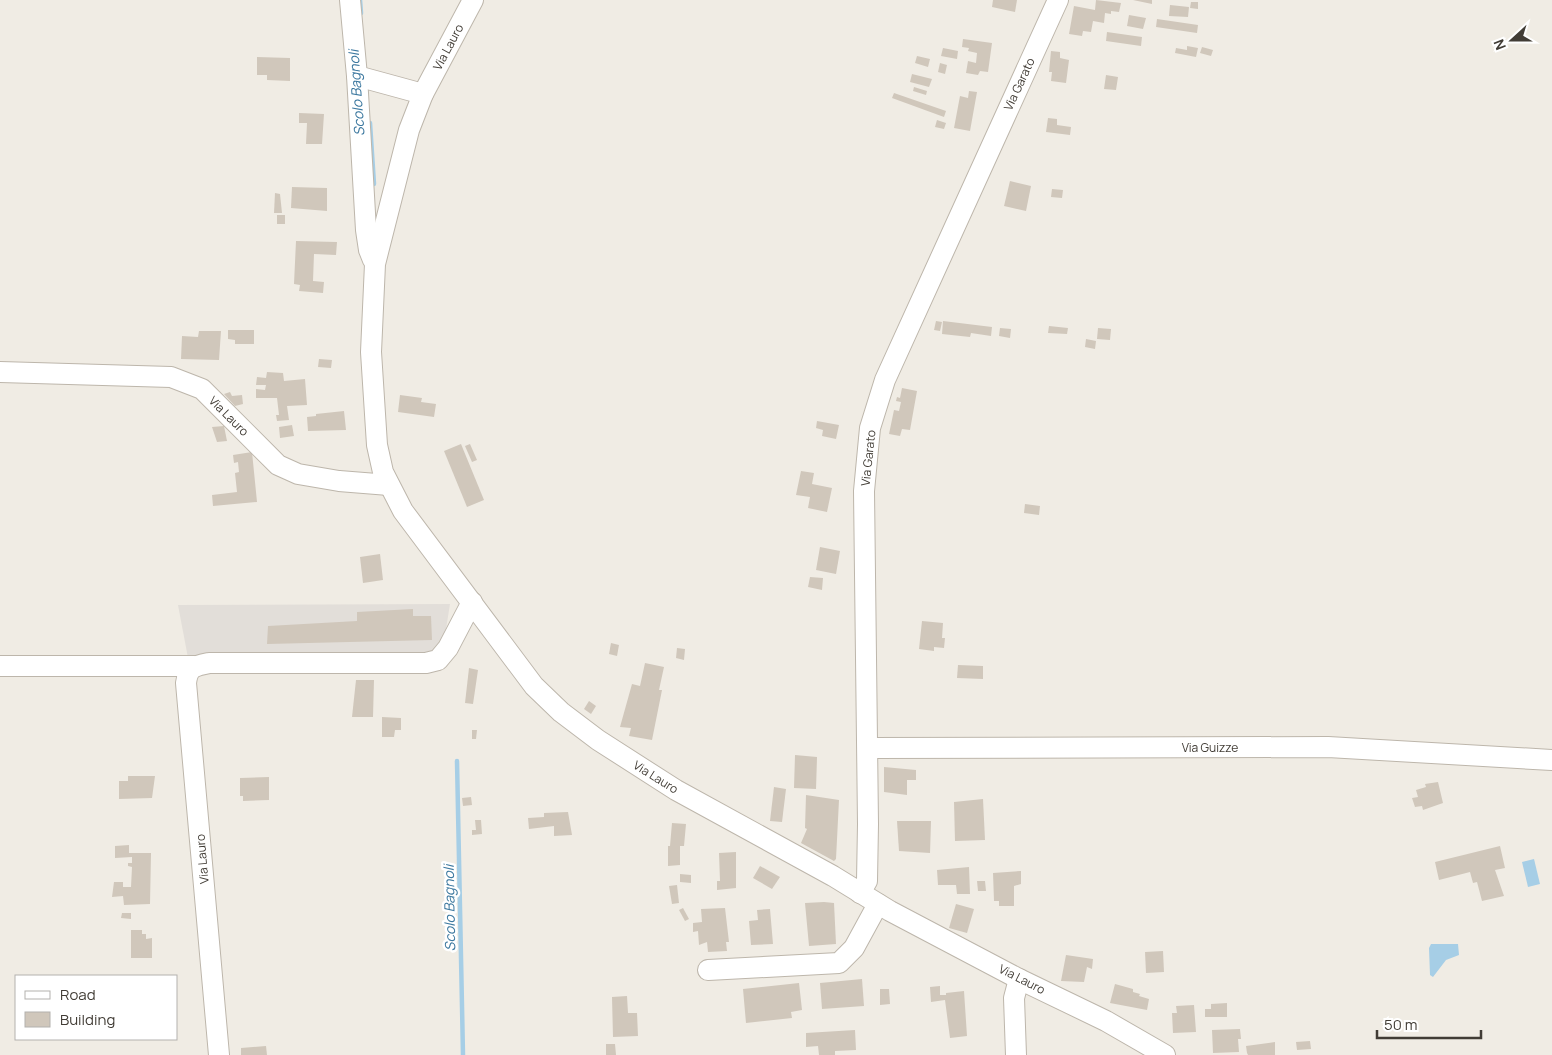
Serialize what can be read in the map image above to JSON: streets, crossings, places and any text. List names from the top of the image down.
{
  "streets": {
    "street": ["Via Lauro", "Via Garato", "Via Guizze"]
  },
  "crossings": [
    ["Via Lauro", "Via Garato"],
    ["Via Garato", "Via Guizze"]
  ],
  "water": ["Scolo Bagnoli"],
  "legend": ["Road", "Building"],
  "scale_bar": "50 m",
  "north": "left"
}
